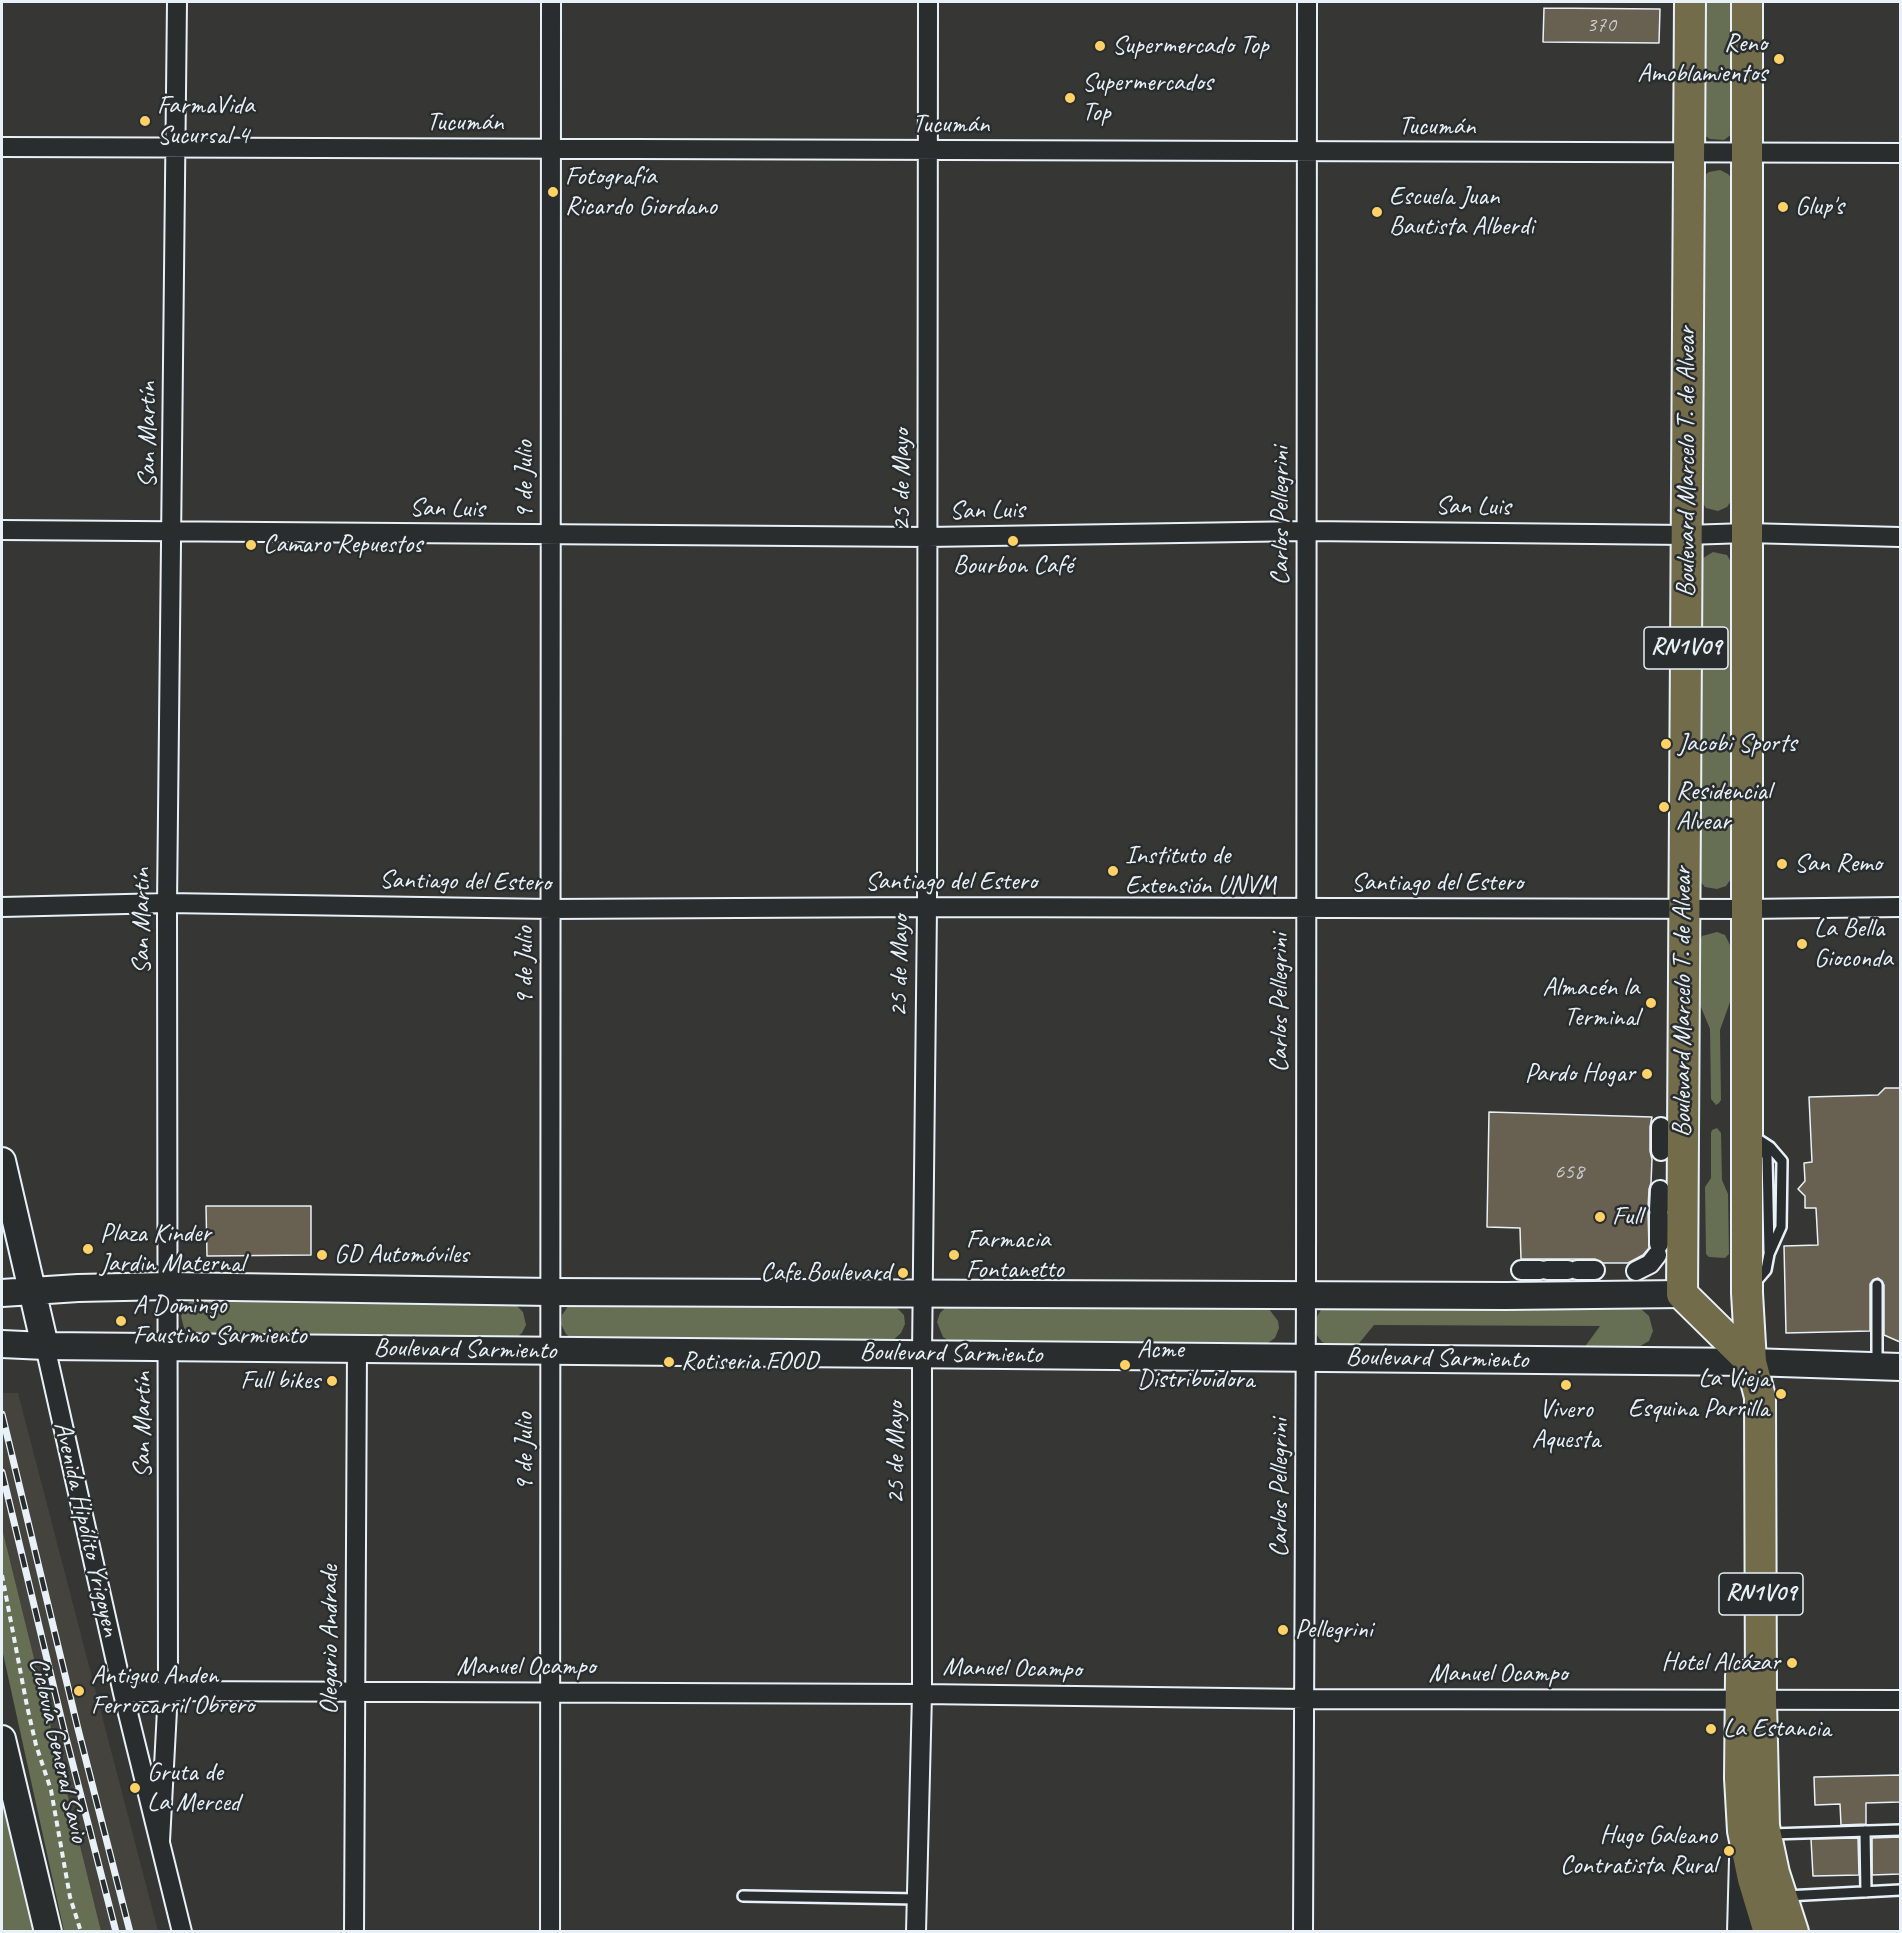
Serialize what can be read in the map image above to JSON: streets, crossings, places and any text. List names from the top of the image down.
{
  "streets": {
    "main road": [
      "Boulevard Marcelo T. de Alvear",
      "RN1V09",
      "Boulevard Sarmiento",
      "Avenida Hipólito Yrigoyen"
    ],
    "street": [
      "Tucumán",
      "San Martín",
      "9 de Julio",
      "25 de Mayo",
      "San Luis",
      "Carlos Pellegrini",
      "Santiago del Estero",
      "Olegario Andrade",
      "Manuel Ocampo"
    ],
    "path": ["Ciclovía General Savio"]
  },
  "crossings": [
    ["Tucumán", "San Martín"],
    ["Tucumán", "Boulevard Marcelo T. de Alvear"],
    ["Tucumán", "9 de Julio"],
    ["Tucumán", "25 de Mayo"],
    ["Tucumán", "Carlos Pellegrini"],
    ["Tucumán", "RN1V09"],
    ["San Martín", "San Luis"],
    ["San Martín", "Santiago del Estero"],
    ["San Martín", "Boulevard Sarmiento"],
    ["San Martín", "Avenida Hipólito Yrigoyen"],
    ["San Martín", "Manuel Ocampo"],
    ["Boulevard Marcelo T. de Alvear", "San Luis"],
    ["Boulevard Marcelo T. de Alvear", "Santiago del Estero"],
    ["9 de Julio", "San Luis"],
    ["9 de Julio", "Santiago del Estero"],
    ["9 de Julio", "Boulevard Sarmiento"],
    ["9 de Julio", "Manuel Ocampo"],
    ["25 de Mayo", "San Luis"],
    ["25 de Mayo", "Santiago del Estero"],
    ["25 de Mayo", "Boulevard Sarmiento"],
    ["25 de Mayo", "Manuel Ocampo"],
    ["San Luis", "Carlos Pellegrini"],
    ["San Luis", "RN1V09"],
    ["Carlos Pellegrini", "Santiago del Estero"],
    ["Carlos Pellegrini", "Boulevard Sarmiento"],
    ["Carlos Pellegrini", "Manuel Ocampo"],
    ["RN1V09", "Santiago del Estero"],
    ["RN1V09", "Boulevard Sarmiento"],
    ["RN1V09", "Manuel Ocampo"],
    ["Boulevard Sarmiento", "Avenida Hipólito Yrigoyen"],
    ["Boulevard Sarmiento", "Olegario Andrade"],
    ["Avenida Hipólito Yrigoyen", "Manuel Ocampo"],
    ["Olegario Andrade", "Manuel Ocampo"]
  ],
  "places": [
    "Supermercado Top",
    "Reno Amoblamientos",
    "Supermercados Top",
    "FarmaVida Sucursal 4",
    "Fotografía Ricardo Giordano",
    "Glup's",
    "Escuela Juan Bautista Alberdi",
    "Bourbon Café",
    "Camaro Repuestos",
    "Jacobi Sports",
    "Residencial Alvear",
    "San Remo",
    "Instituto de Extensión UNVM",
    "La Bella Gioconda",
    "Almacén la Terminal",
    "Pardo Hogar",
    "Full",
    "Plaza Kinder Jardin Maternal",
    "GD Automóviles",
    "Farmacia Fontanetto",
    "Cafe Boulevard",
    "A Domingo Faustino Sarmiento",
    "Rotiseria FOOD",
    "Acme Distribuidora",
    "Full bikes",
    "Vivero Aquesta",
    "La Vieja Esquina Parrilla",
    "Pellegrini",
    "Hotel Alcázar",
    "Antiguo Anden Ferrocarril Obrero",
    "La Estancia",
    "Gruta de La Merced",
    "Hugo Galeano Contratista Rural"
  ],
  "house_numbers": ["370", "658"]
}
